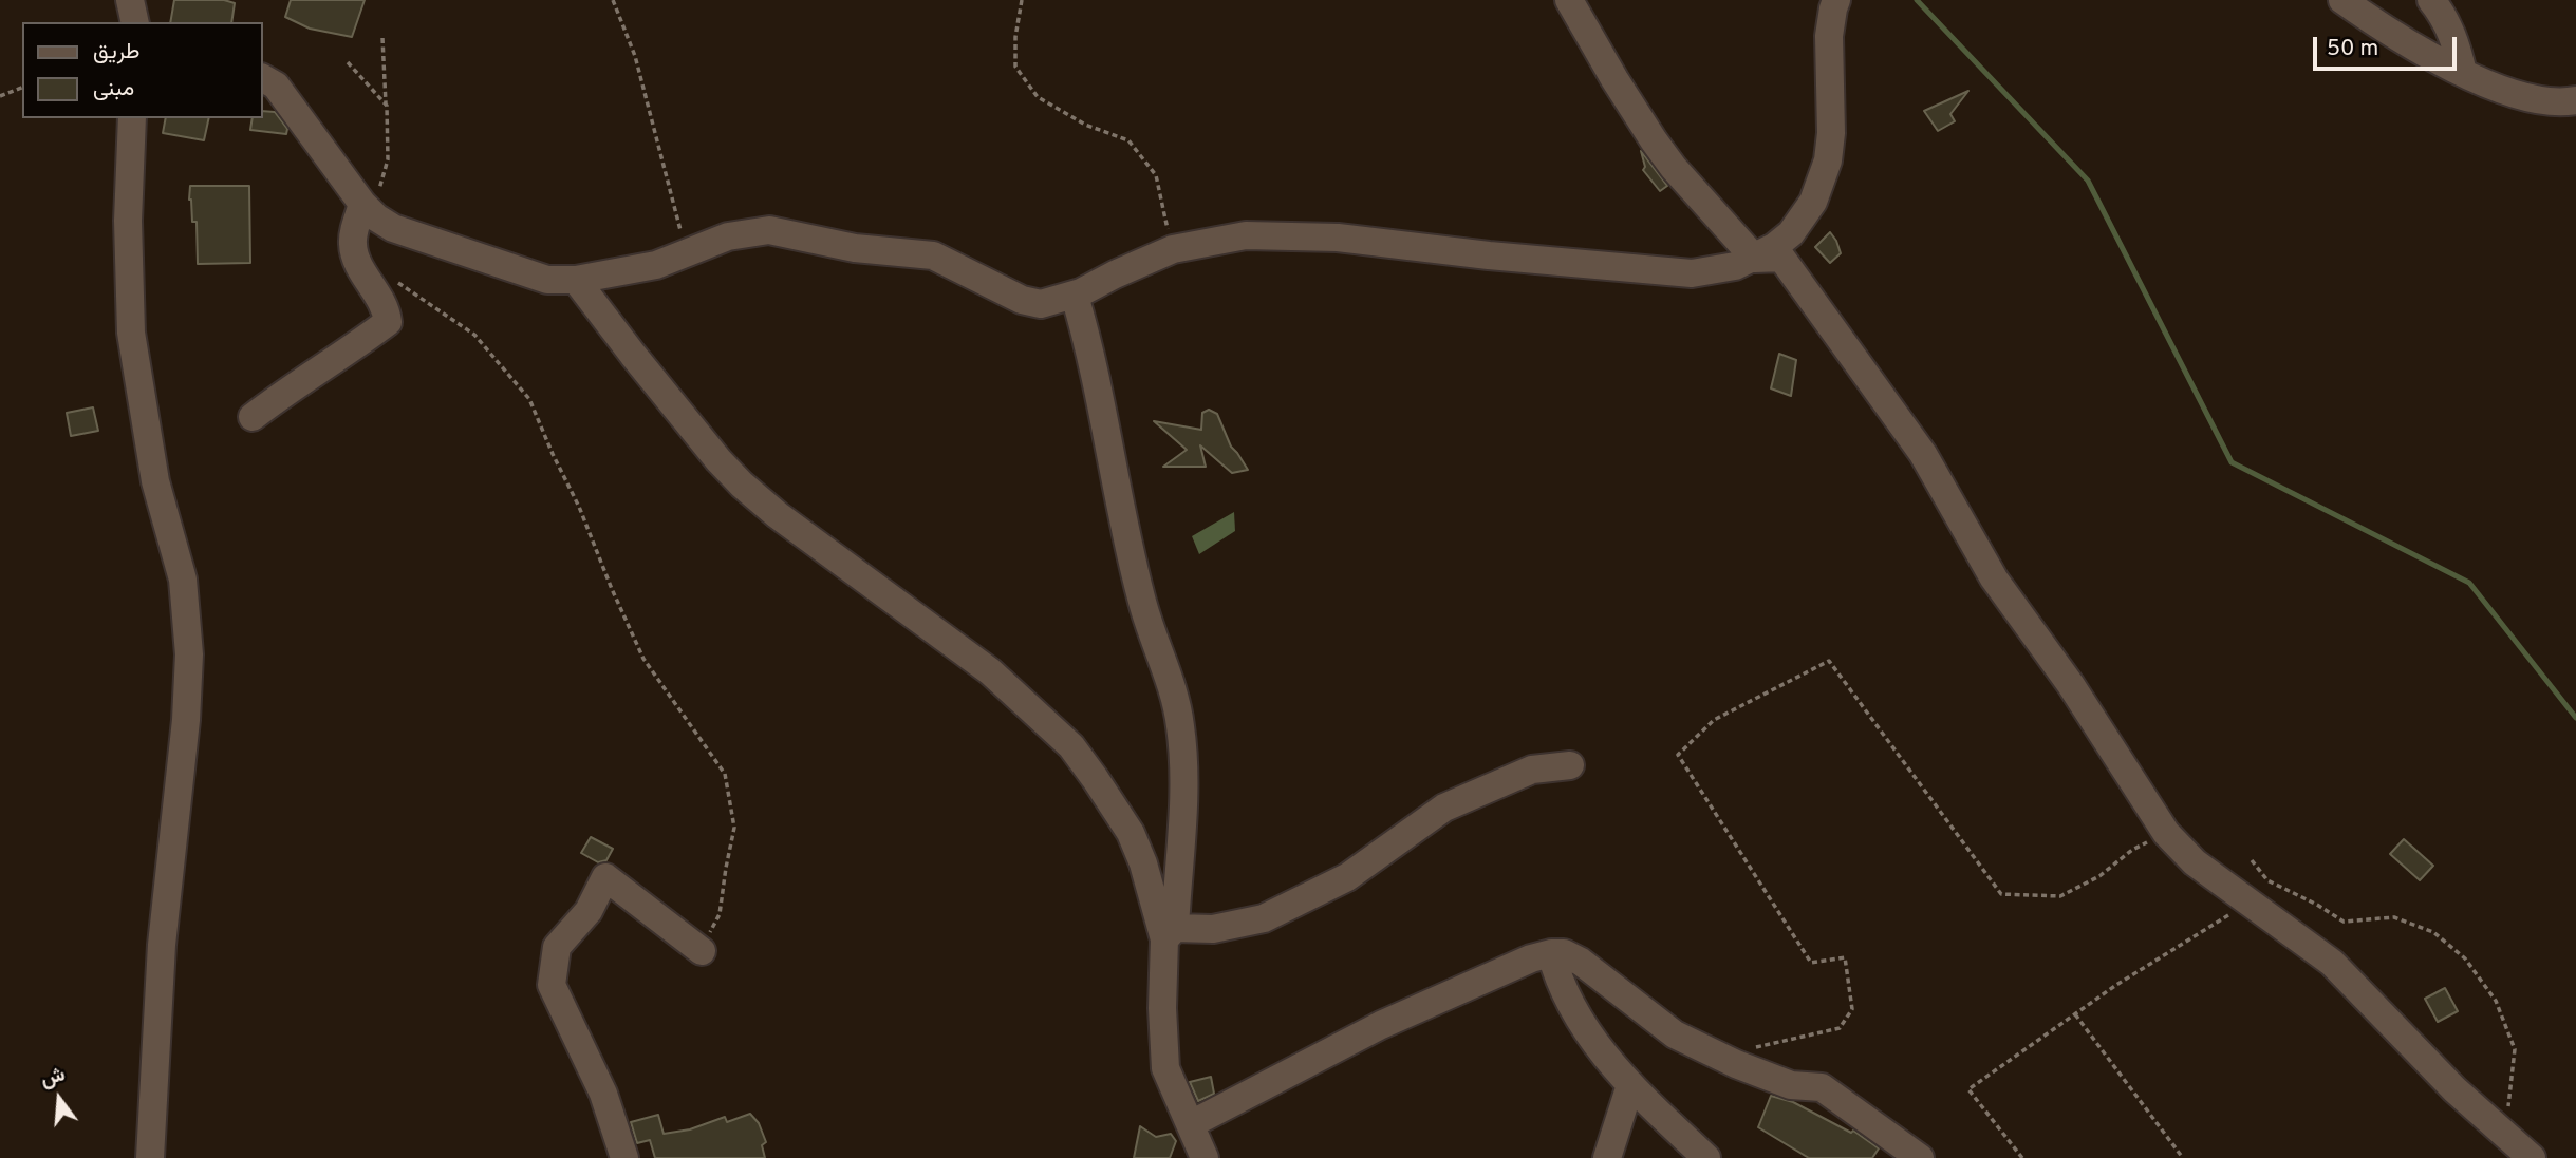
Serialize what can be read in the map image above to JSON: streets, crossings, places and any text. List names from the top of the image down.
{
  "legend": ["طريق", "مبنى"],
  "scale_bar": "50 m",
  "north": "top"
}
